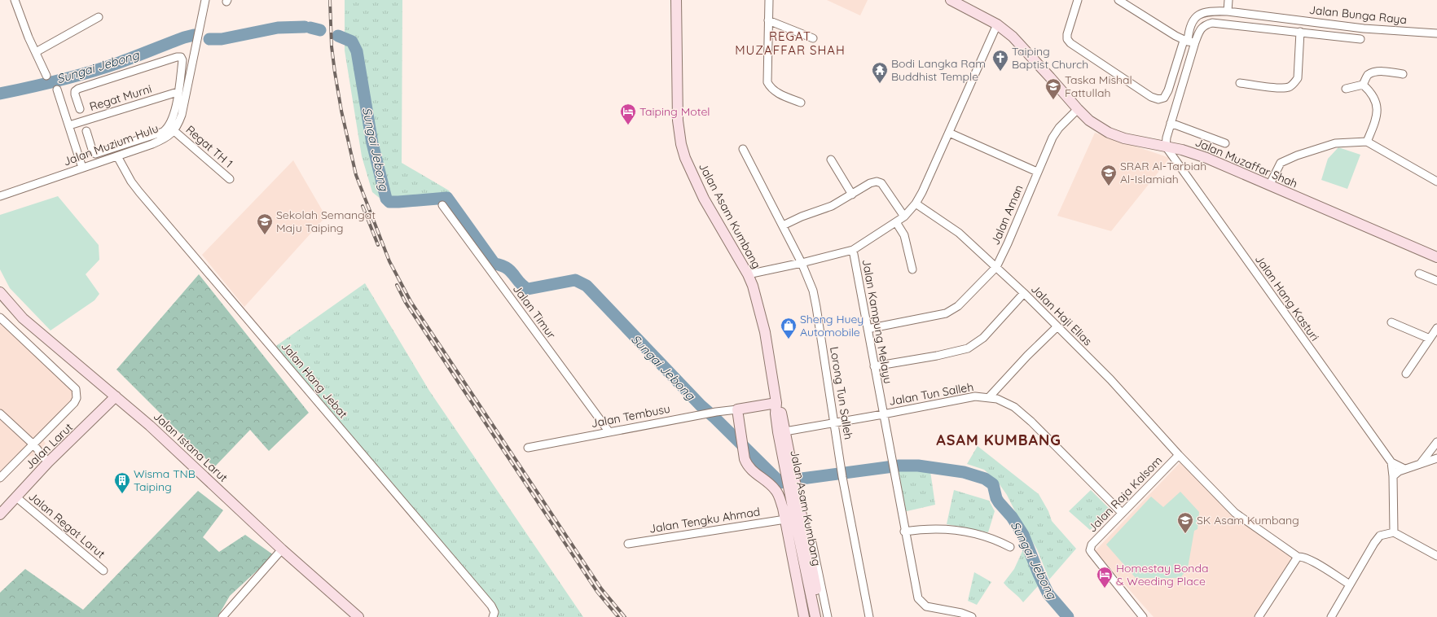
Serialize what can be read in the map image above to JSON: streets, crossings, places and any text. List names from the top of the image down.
{
  "streets": {
    "main road": [
      "Jalan Muzaffar Shah",
      "Jalan Asam Kumbang",
      "Jalan Tembusu",
      "Jalan Larut",
      "Jalan Istana Larut"
    ],
    "street": [
      "Jalan Bunga Raya",
      "Regat Murni",
      "Jalan Muzium Hulu",
      "Regat TH 1",
      "Jalan Aman",
      "Jalan Hang Kasturi",
      "Jalan Timur",
      "Jalan Haji Elias",
      "Jalan Kampung Melayu",
      "Jalan Hang Jebat",
      "Lorong Tun Salleh",
      "Jalan Tun Salleh",
      "Jalan Raja Kalsom",
      "Jalan Tengku Ahmad",
      "Jalan Regat Larut"
    ]
  },
  "crossings": [
    ["Jalan Bunga Raya", "Jalan Muzaffar Shah"],
    ["Jalan Bunga Raya", "Jalan Hang Kasturi"],
    ["Jalan Muzium Hulu", "Regat TH 1"],
    ["Jalan Muzium Hulu", "Jalan Hang Jebat"],
    ["Jalan Muzaffar Shah", "Jalan Aman"],
    ["Jalan Muzaffar Shah", "Jalan Hang Kasturi"],
    ["Jalan Aman", "Jalan Haji Elias"],
    ["Jalan Aman", "Jalan Kampung Melayu"],
    ["Jalan Asam Kumbang", "Jalan Tun Salleh"],
    ["Jalan Asam Kumbang", "Jalan Tembusu"],
    ["Jalan Asam Kumbang", "Jalan Tengku Ahmad"],
    ["Jalan Timur", "Jalan Tembusu"],
    ["Jalan Haji Elias", "Jalan Raja Kalsom"],
    ["Jalan Kampung Melayu", "Jalan Tun Salleh"],
    ["Lorong Tun Salleh", "Jalan Tun Salleh"],
    ["Jalan Tun Salleh", "Jalan Raja Kalsom"],
    ["Jalan Larut", "Jalan Istana Larut"],
    ["Jalan Larut", "Jalan Regat Larut"]
  ],
  "districts": ["REGAT MUZAFFAR SHAH", "ASAM KUMBANG"],
  "water": ["Sungai Jebong"],
  "places": {
    "church": ["Taiping Baptist Church"],
    "temple": ["Bodi Langka Ram Buddhist Temple"],
    "school or university": [
      "Taska Mishal Fattullah",
      "SRAR Al-Tarbiah Al-Islamiah",
      "Sekolah Semangat Maju Taiping",
      "SK Asam Kumbang"
    ],
    "hotel": ["Taiping Motel", "Homestay Bonda & Weeding Place"],
    "shop": ["Sheng Huey Automobile"],
    "building": ["Wisma TNB Taiping"]
  }
}
